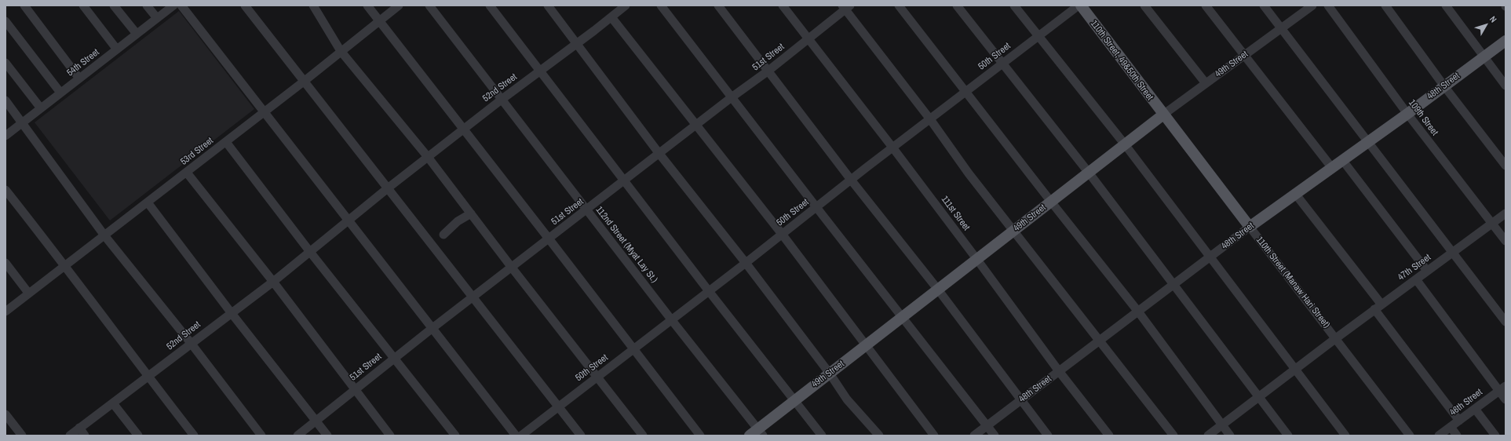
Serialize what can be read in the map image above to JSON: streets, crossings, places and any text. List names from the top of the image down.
{
  "streets": {
    "main road": [
      "110th Street, 49&50th Street",
      "49th Street",
      "48th Street",
      "110th Street (Manaw Hari Street)"
    ],
    "street": [
      "50th Street",
      "51st Street",
      "54th Street",
      "52nd Street",
      "109th Street",
      "53rd Street",
      "111st Street",
      "112nd Street (Myat Lay St.)",
      "47th Street",
      "46th Street"
    ]
  },
  "crossings": [
    ["50th Street", "111st Street"],
    ["50th Street", "112nd Street (Myat Lay St.)"],
    ["51st Street", "111st Street"],
    ["51st Street", "112nd Street (Myat Lay St.)"],
    ["110th Street, 49&50th Street", "49th Street"],
    ["110th Street, 49&50th Street", "110th Street (Manaw Hari Street)"],
    ["49th Street", "111st Street"],
    ["49th Street", "112nd Street (Myat Lay St.)"],
    ["49th Street", "110th Street (Manaw Hari Street)"],
    ["48th Street", "109th Street"],
    ["48th Street", "111st Street"],
    ["48th Street", "110th Street (Manaw Hari Street)"],
    ["52nd Street", "112nd Street (Myat Lay St.)"],
    ["109th Street", "47th Street"],
    ["47th Street", "110th Street (Manaw Hari Street)"]
  ],
  "north": "top right"
}
